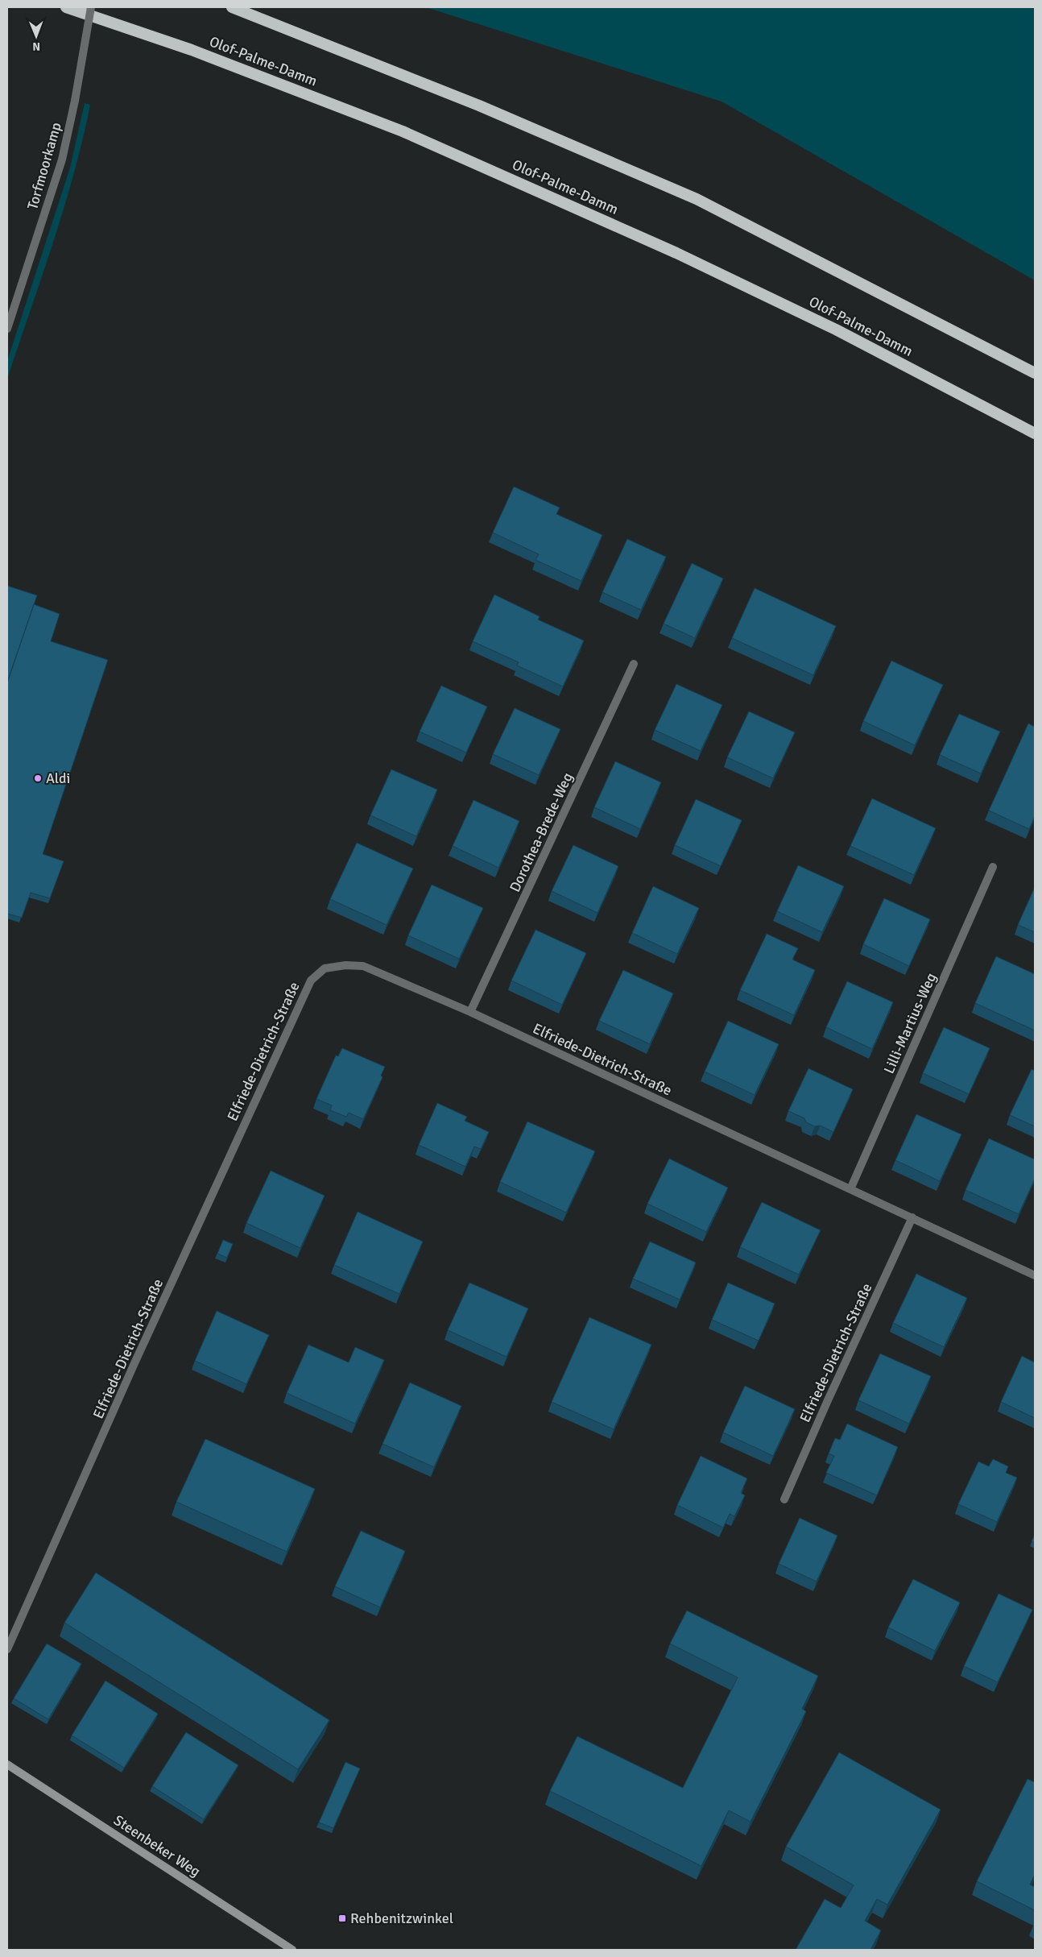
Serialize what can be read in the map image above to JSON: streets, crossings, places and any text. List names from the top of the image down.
{
  "streets": {
    "highway": ["Olof-Palme-Damm"],
    "main road": ["Steenbeker Weg"],
    "street": [
      "Torfmoorkamp",
      "Dorothea-Brede-Weg",
      "Lilli-Martius-Weg",
      "Elfriede-Dietrich-Straße"
    ]
  },
  "crossings": [
    ["Dorothea-Brede-Weg", "Elfriede-Dietrich-Straße"],
    ["Lilli-Martius-Weg", "Elfriede-Dietrich-Straße"]
  ],
  "places": {
    "other": ["Aldi"],
    "transit": ["Rehbenitzwinkel"]
  },
  "north": "bottom"
}
